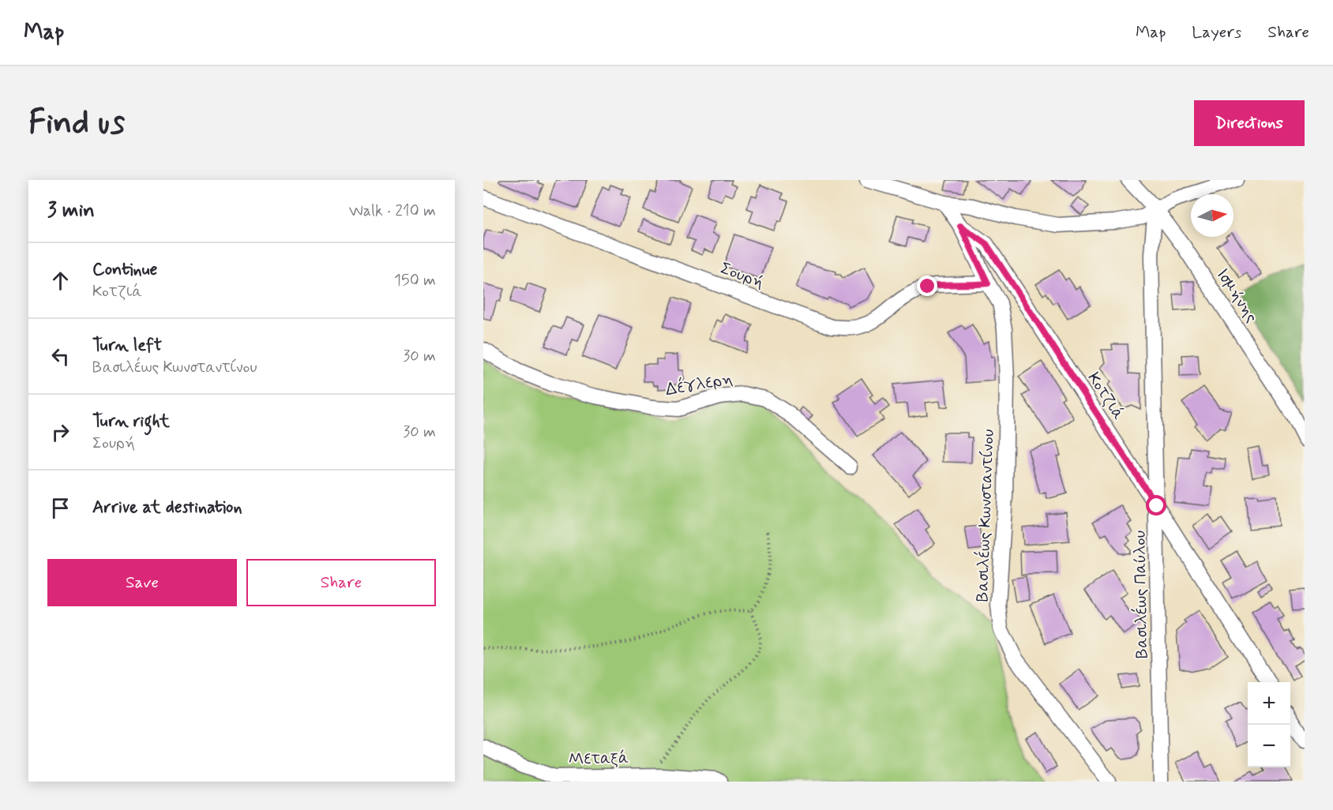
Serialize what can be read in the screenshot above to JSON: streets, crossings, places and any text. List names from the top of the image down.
{
  "streets": {
    "street": [
      "Σουρή",
      "Ισμήνης",
      "Δέγλερη",
      "Κοτζιά",
      "Βασιλέως Κωνσταντίνου",
      "Βασιλέως Παύλου",
      "Μεταξά"
    ]
  },
  "crossings": [
    ["Σουρή", "Βασιλέως Κωνσταντίνου"],
    ["Ισμήνης", "Βασιλέως Παύλου"],
    ["Κοτζιά", "Βασιλέως Κωνσταντίνου"],
    ["Κοτζιά", "Βασιλέως Παύλου"]
  ],
  "north": "right",
  "page": {
    "header": "Map",
    "nav": ["Map", "Layers", "Share"],
    "buttons": [
      "Directions",
      ["Save", "Share"]
    ],
    "title": "Find us",
    "heading": ["3 min", "Walk · 210 m"],
    "list": [
      ["Continue", "Κοτζιά", "150 m"],
      ["Turn left", "Βασιλέως Κωνσταντίνου", "30 m"],
      ["Turn right", "Σουρή", "30 m"],
      "Arrive at destination"
    ],
    "map_buttons": ["+", "−"]
  }
}
